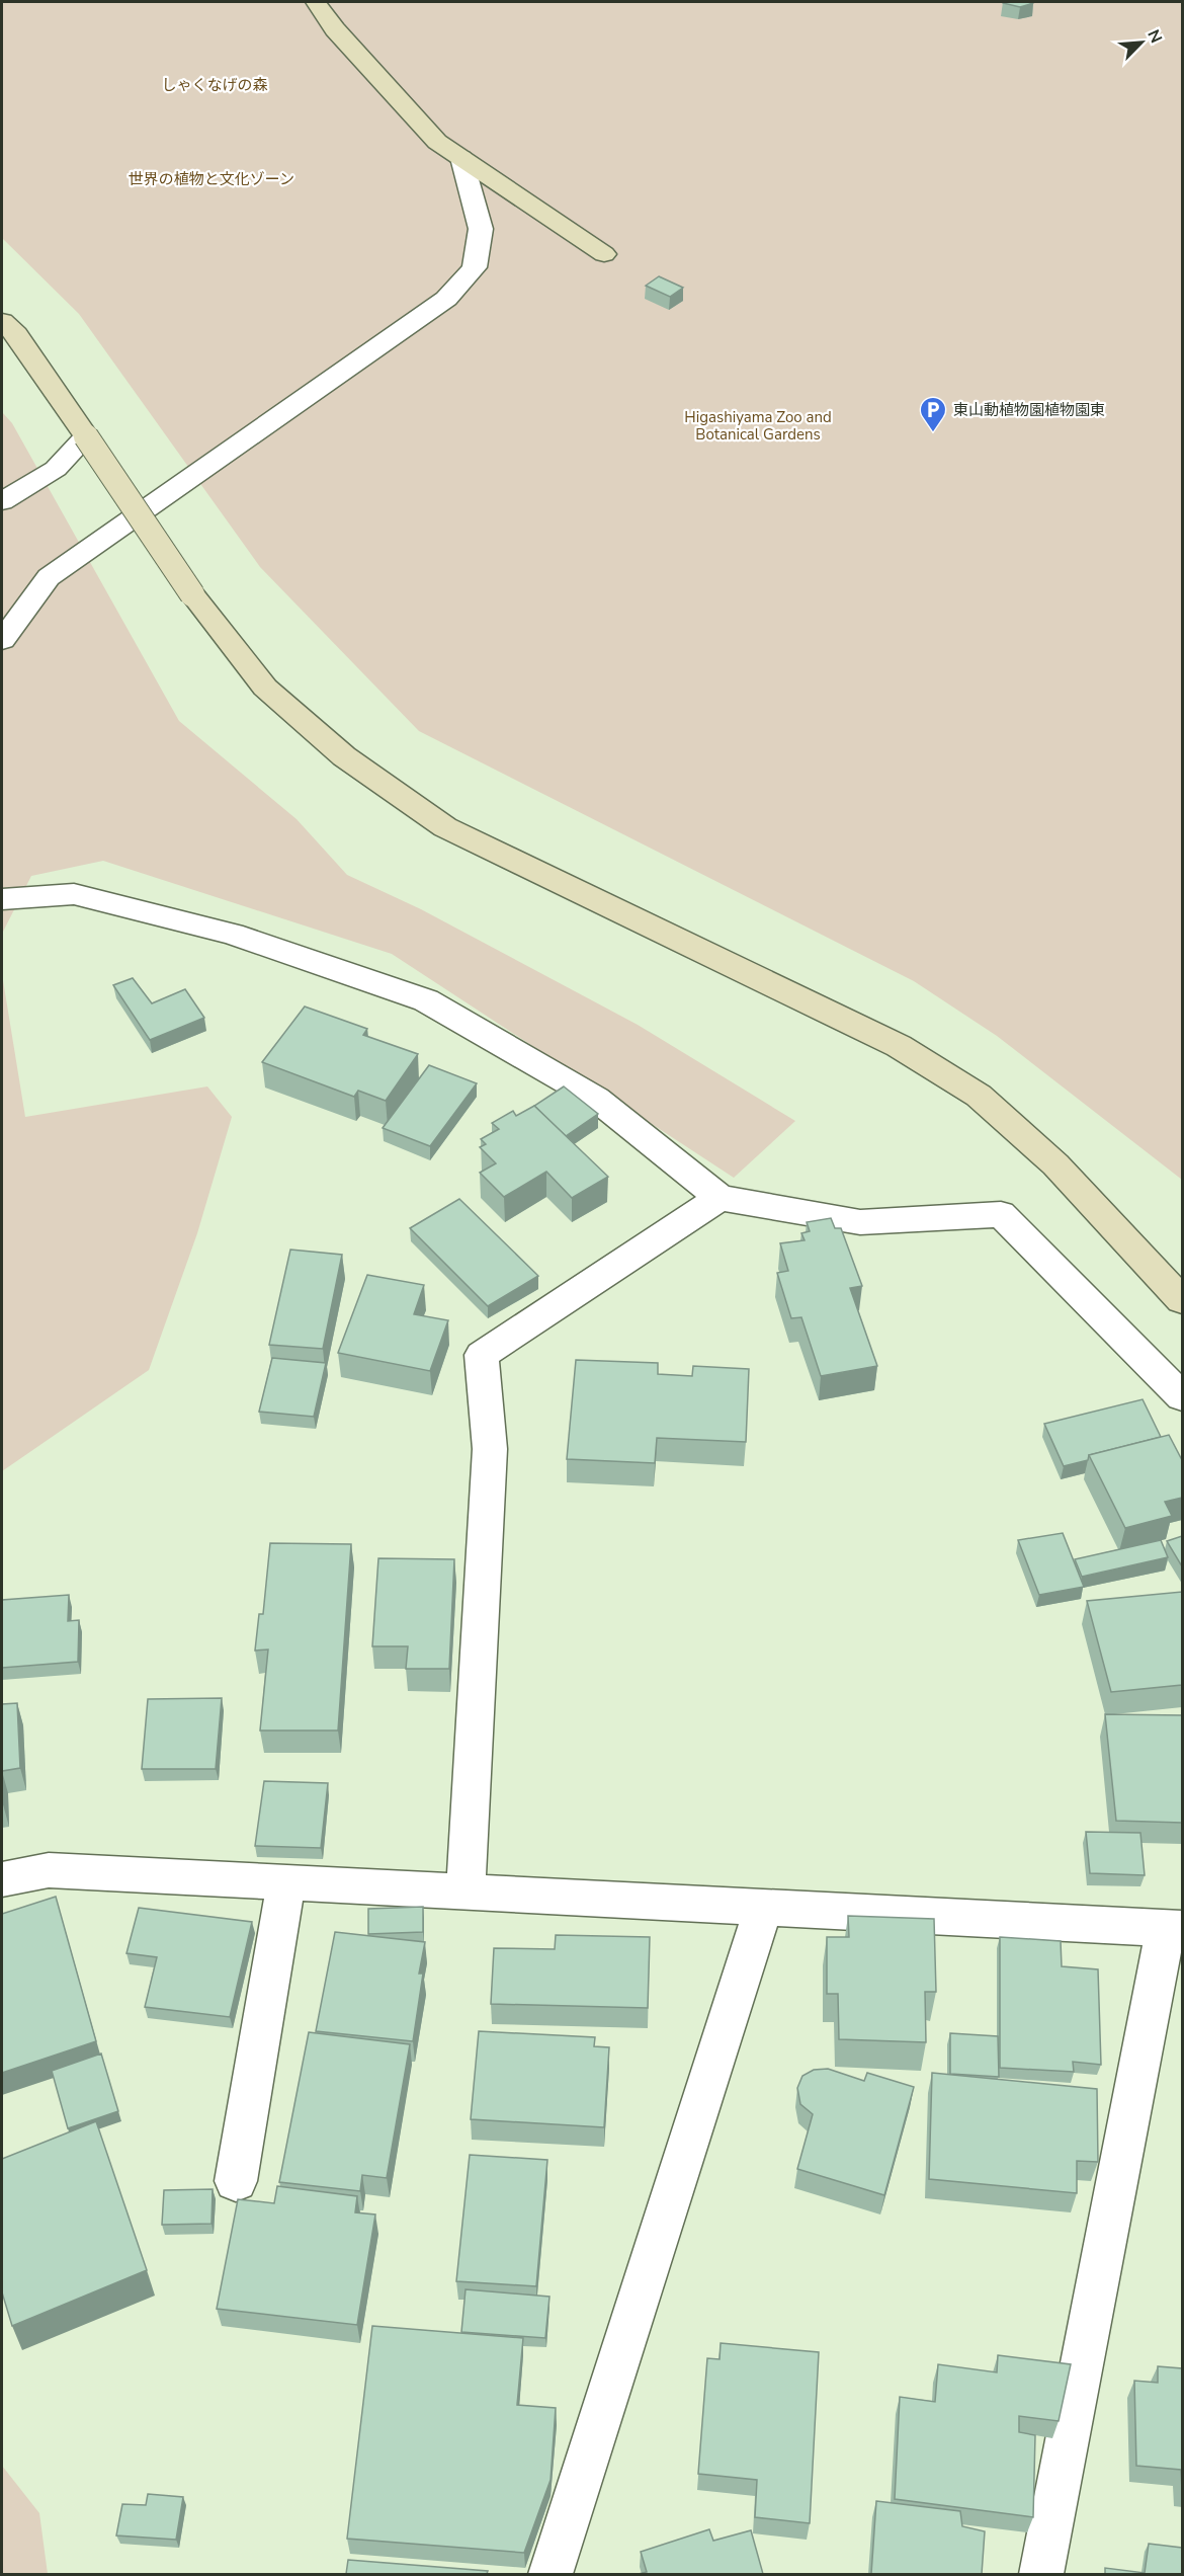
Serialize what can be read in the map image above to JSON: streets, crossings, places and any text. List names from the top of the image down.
{
  "parks": ["しゃくなげの森", "世界の植物と文化ゾーン", "Higashiyama Zoo and Botanical Gardens"],
  "places": {
    "parking": ["東山動植物園植物園東"]
  },
  "north": "top right"
}
